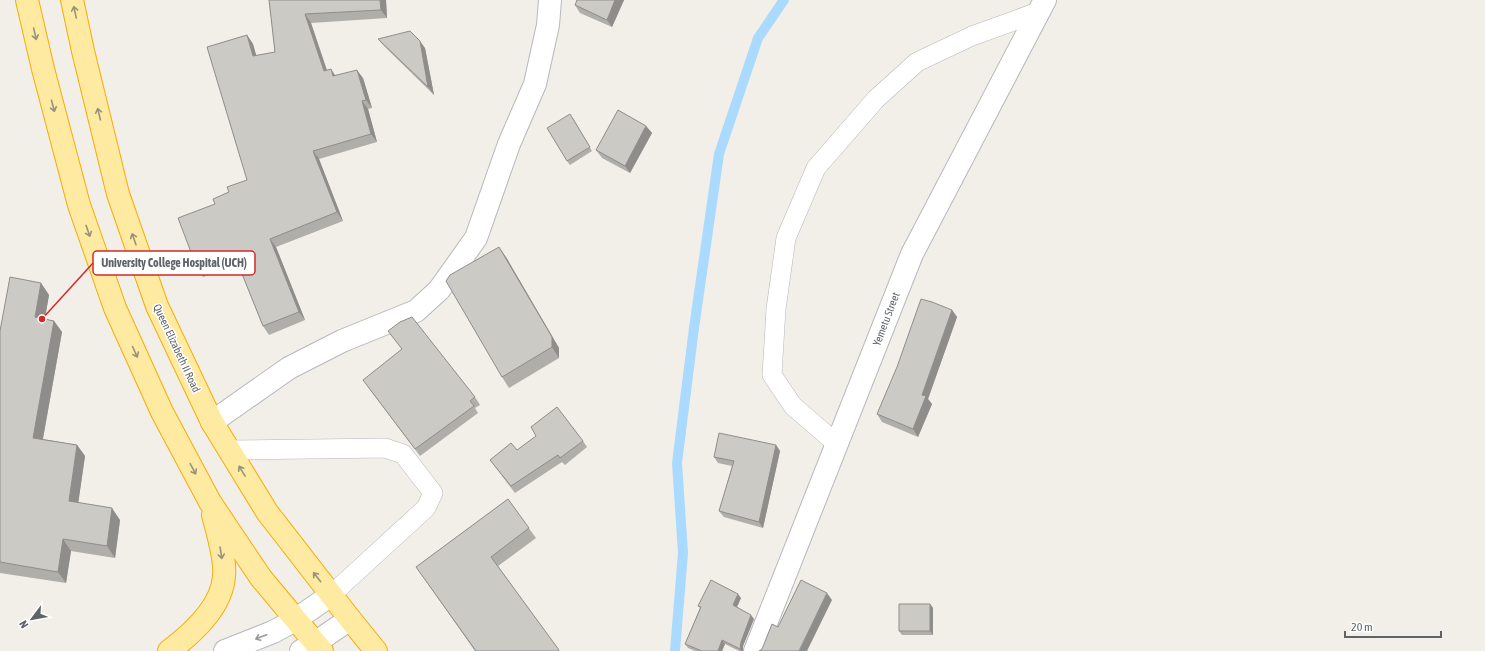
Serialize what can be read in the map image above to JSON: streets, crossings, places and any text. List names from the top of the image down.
{
  "streets": {
    "highway": ["Queen Elizabeth II Road"],
    "street": ["Yemetu Street"]
  },
  "places": ["University College Hospital (UCH)"],
  "scale_bar": "20 m",
  "north": "bottom left"
}
